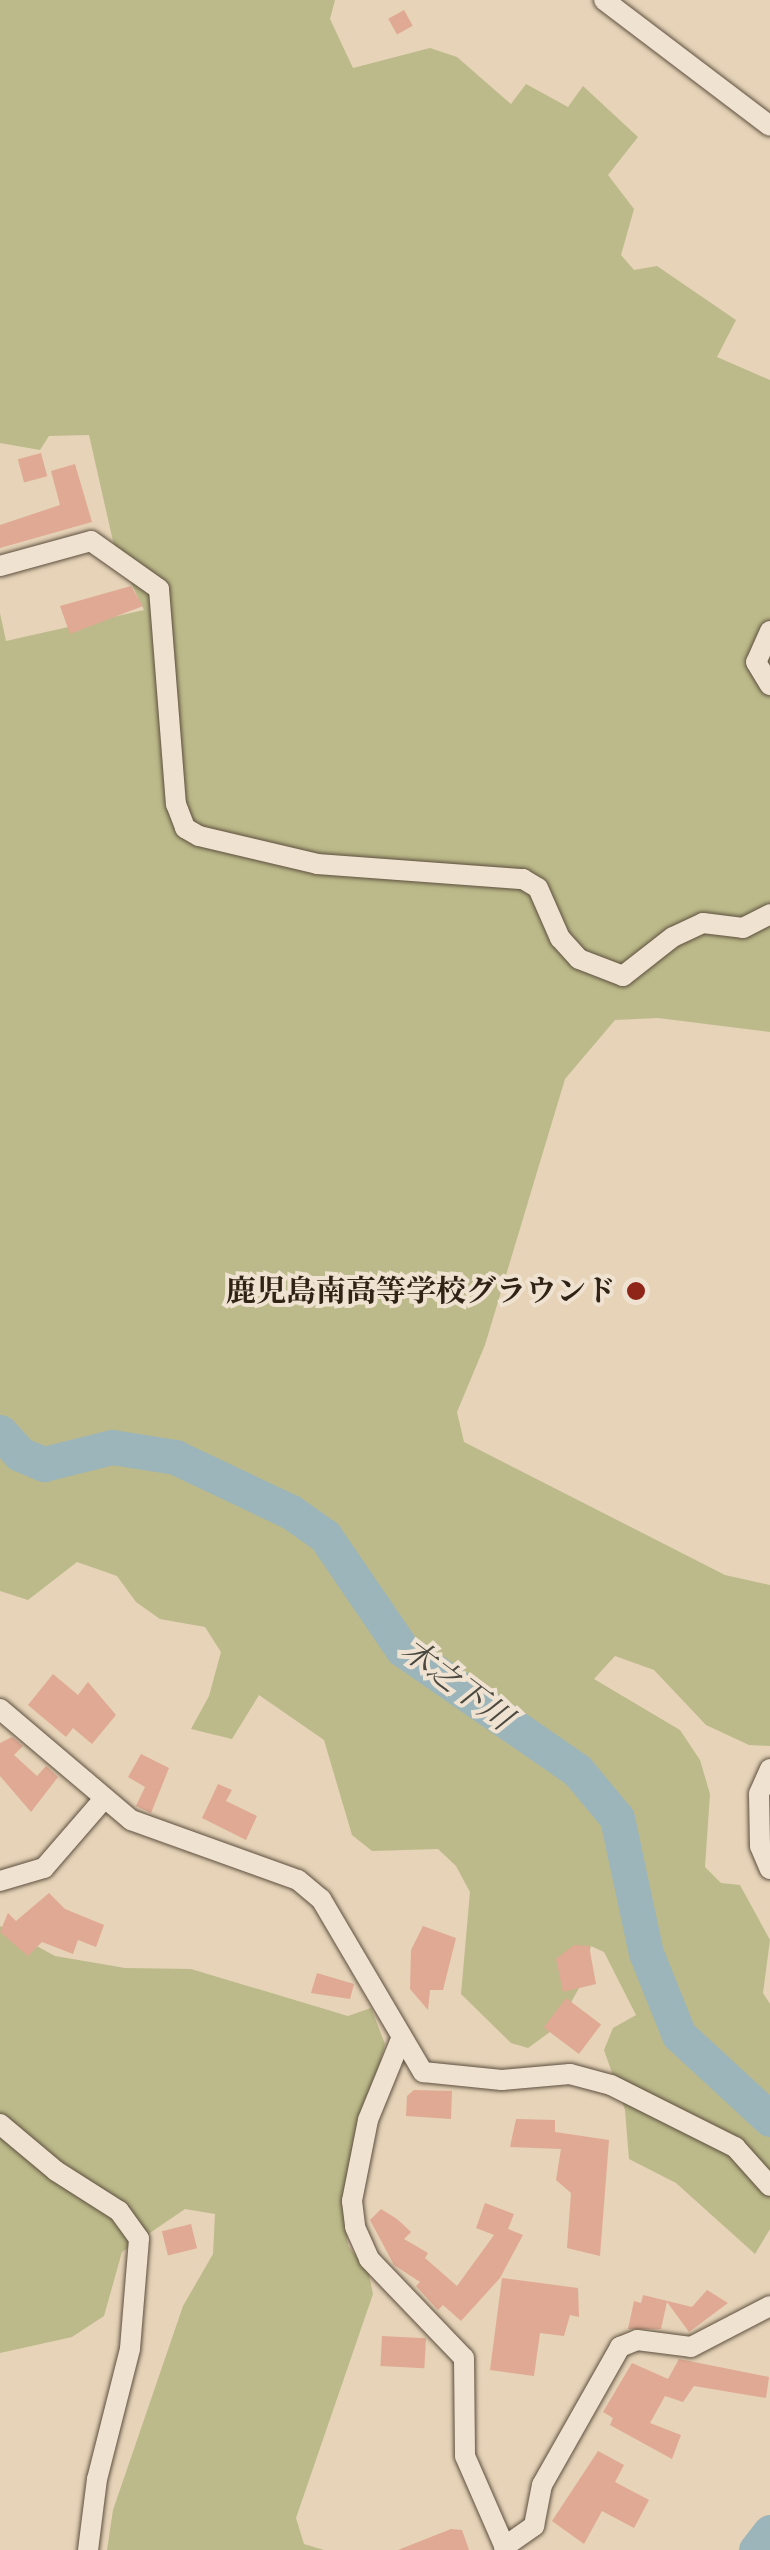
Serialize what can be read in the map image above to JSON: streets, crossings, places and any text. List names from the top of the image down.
{
  "water": ["木之下川"],
  "places": ["鹿児島南高等学校グラウンド"]
}
